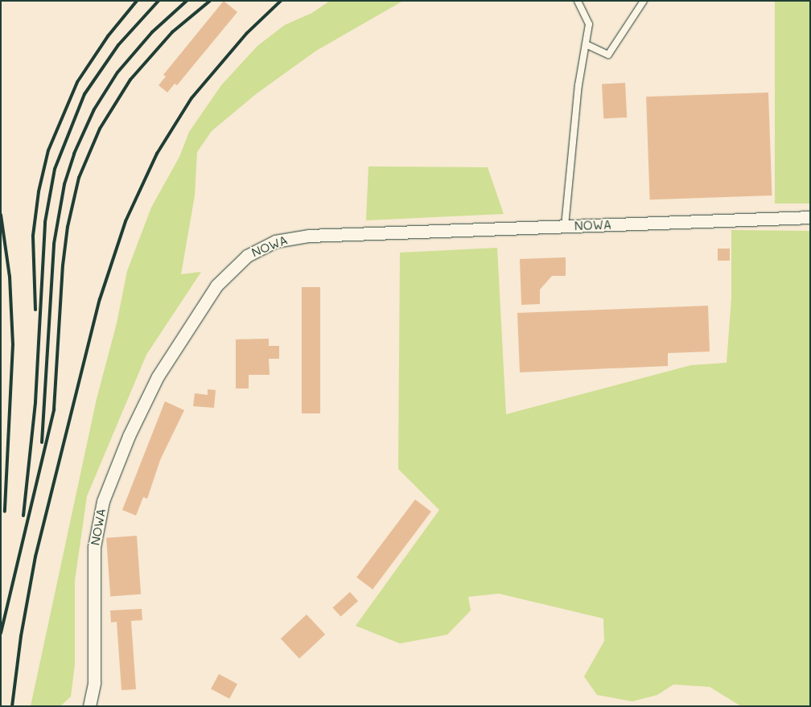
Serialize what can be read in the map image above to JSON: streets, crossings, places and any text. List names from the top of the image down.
{
  "streets": {
    "street": ["NOWA"]
  }
}
